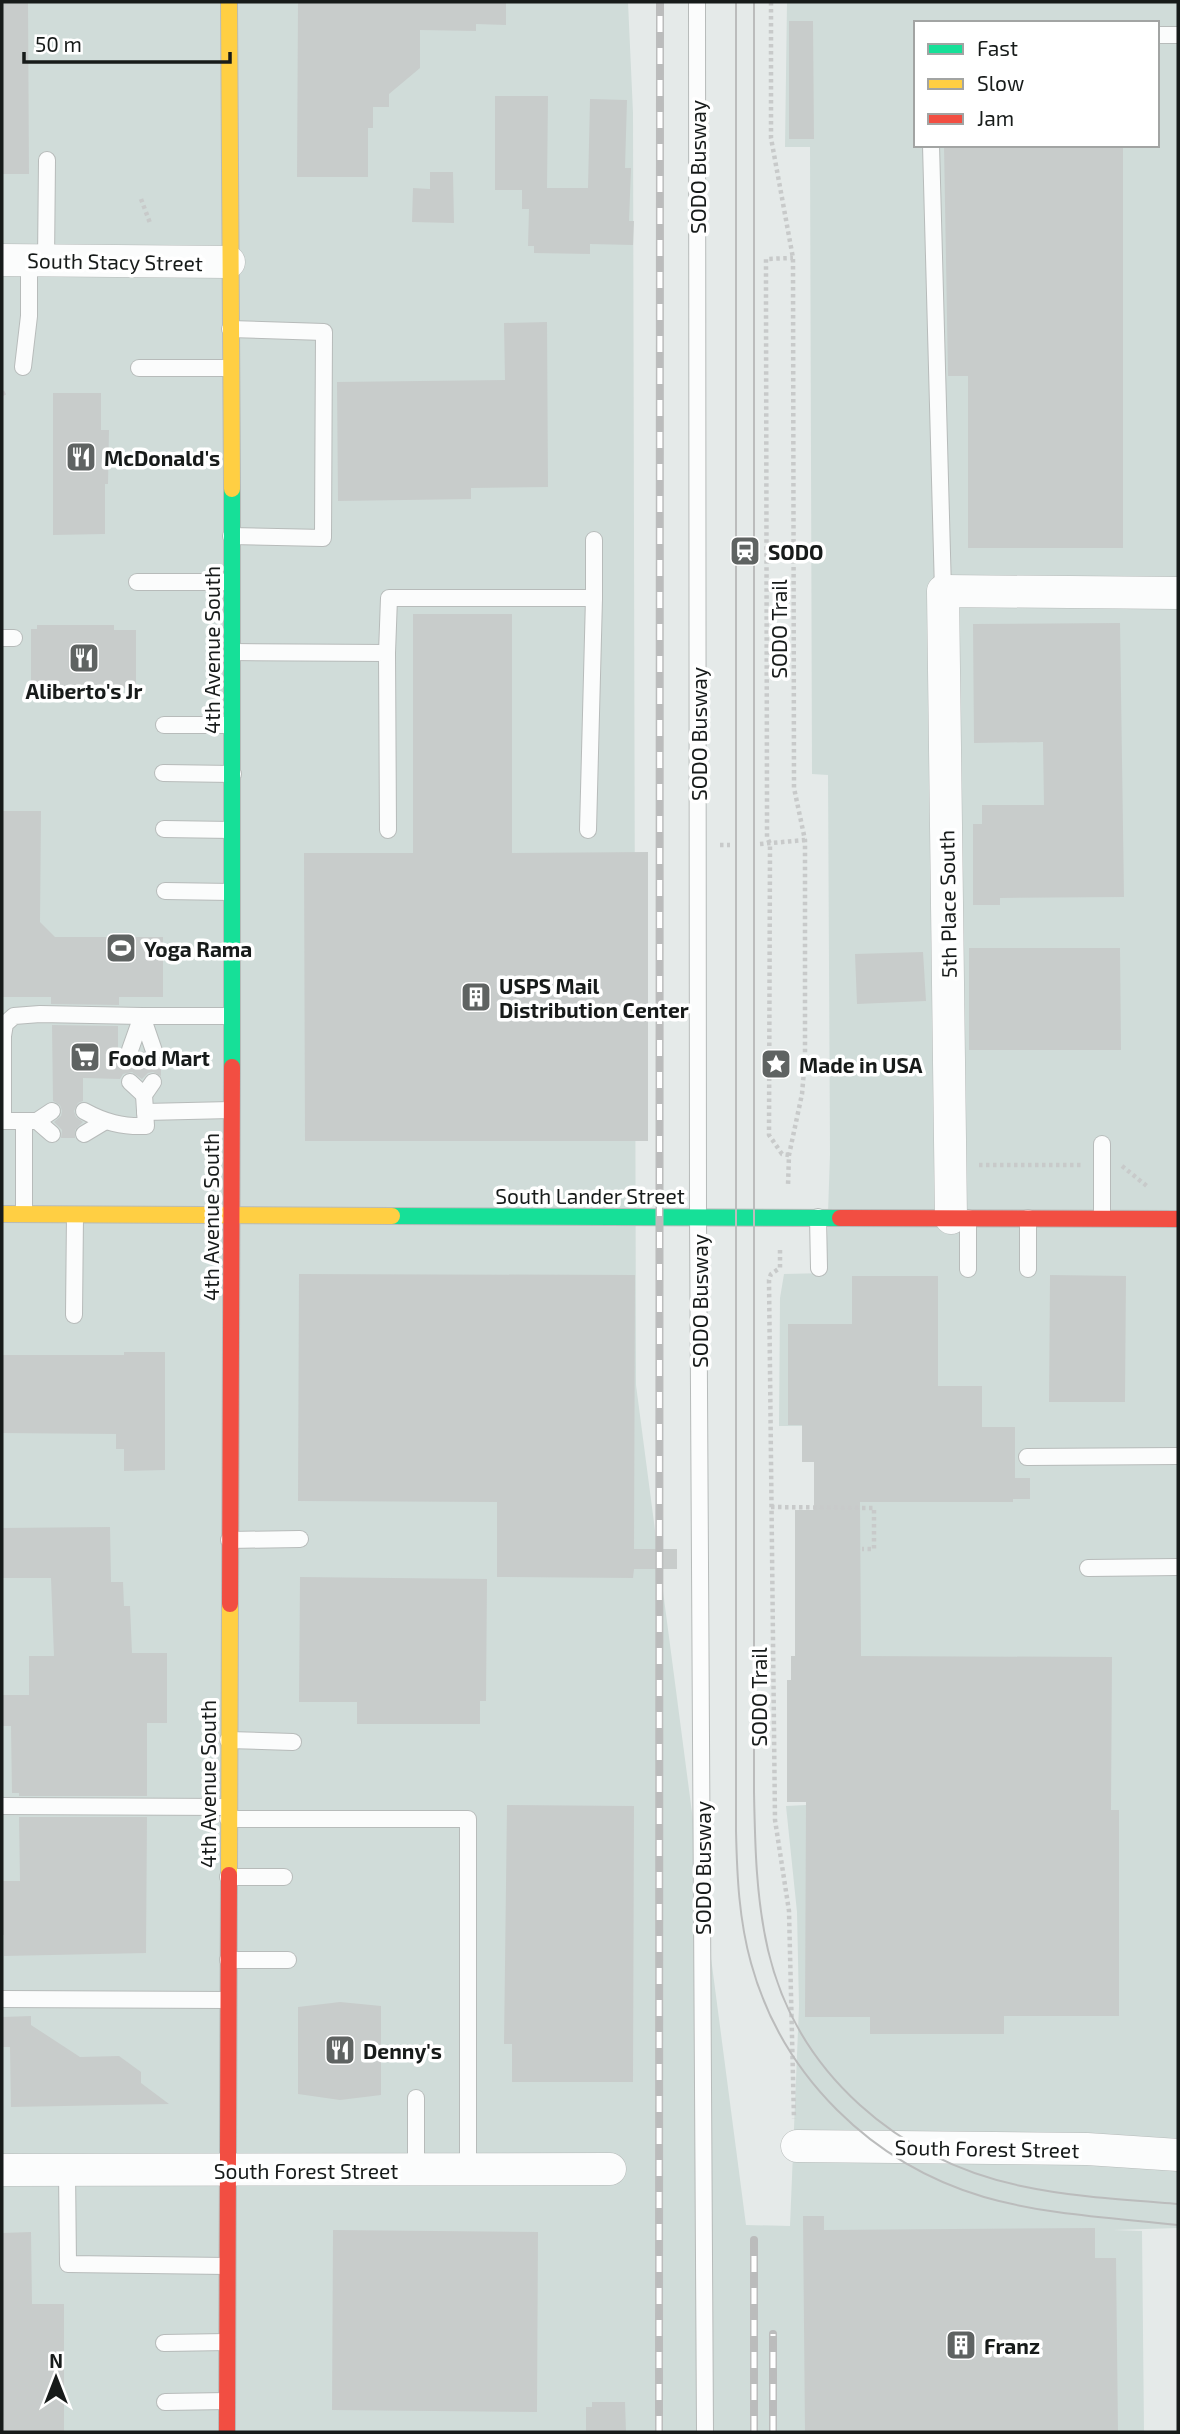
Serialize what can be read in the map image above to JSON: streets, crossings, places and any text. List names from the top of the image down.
{
  "streets": {
    "main road": ["4th Avenue South", "South Lander Street"],
    "street": ["South Stacy Street", "5th Place South", "South Forest Street"],
    "lane": ["SODO Busway"],
    "path": ["SODO Trail"]
  },
  "crossings": [
    ["SODO Busway", "South Lander Street"],
    ["South Stacy Street", "4th Avenue South"],
    ["SODO Trail", "South Forest Street"],
    ["4th Avenue South", "South Lander Street"],
    ["4th Avenue South", "South Forest Street"],
    ["5th Place South", "South Lander Street"]
  ],
  "places": {
    "restaurant": ["McDonald's", "Aliberto's Jr", "Denny's"],
    "station": ["SODO"],
    "sports": ["Yoga Rama"],
    "building": ["USPS Mail Distribution Center", "Franz"],
    "supermarket": ["Food Mart"],
    "place": ["Made in USA"]
  },
  "legend": ["Fast", "Slow", "Jam"],
  "scale_bar": "50 m",
  "north": "top"
}
